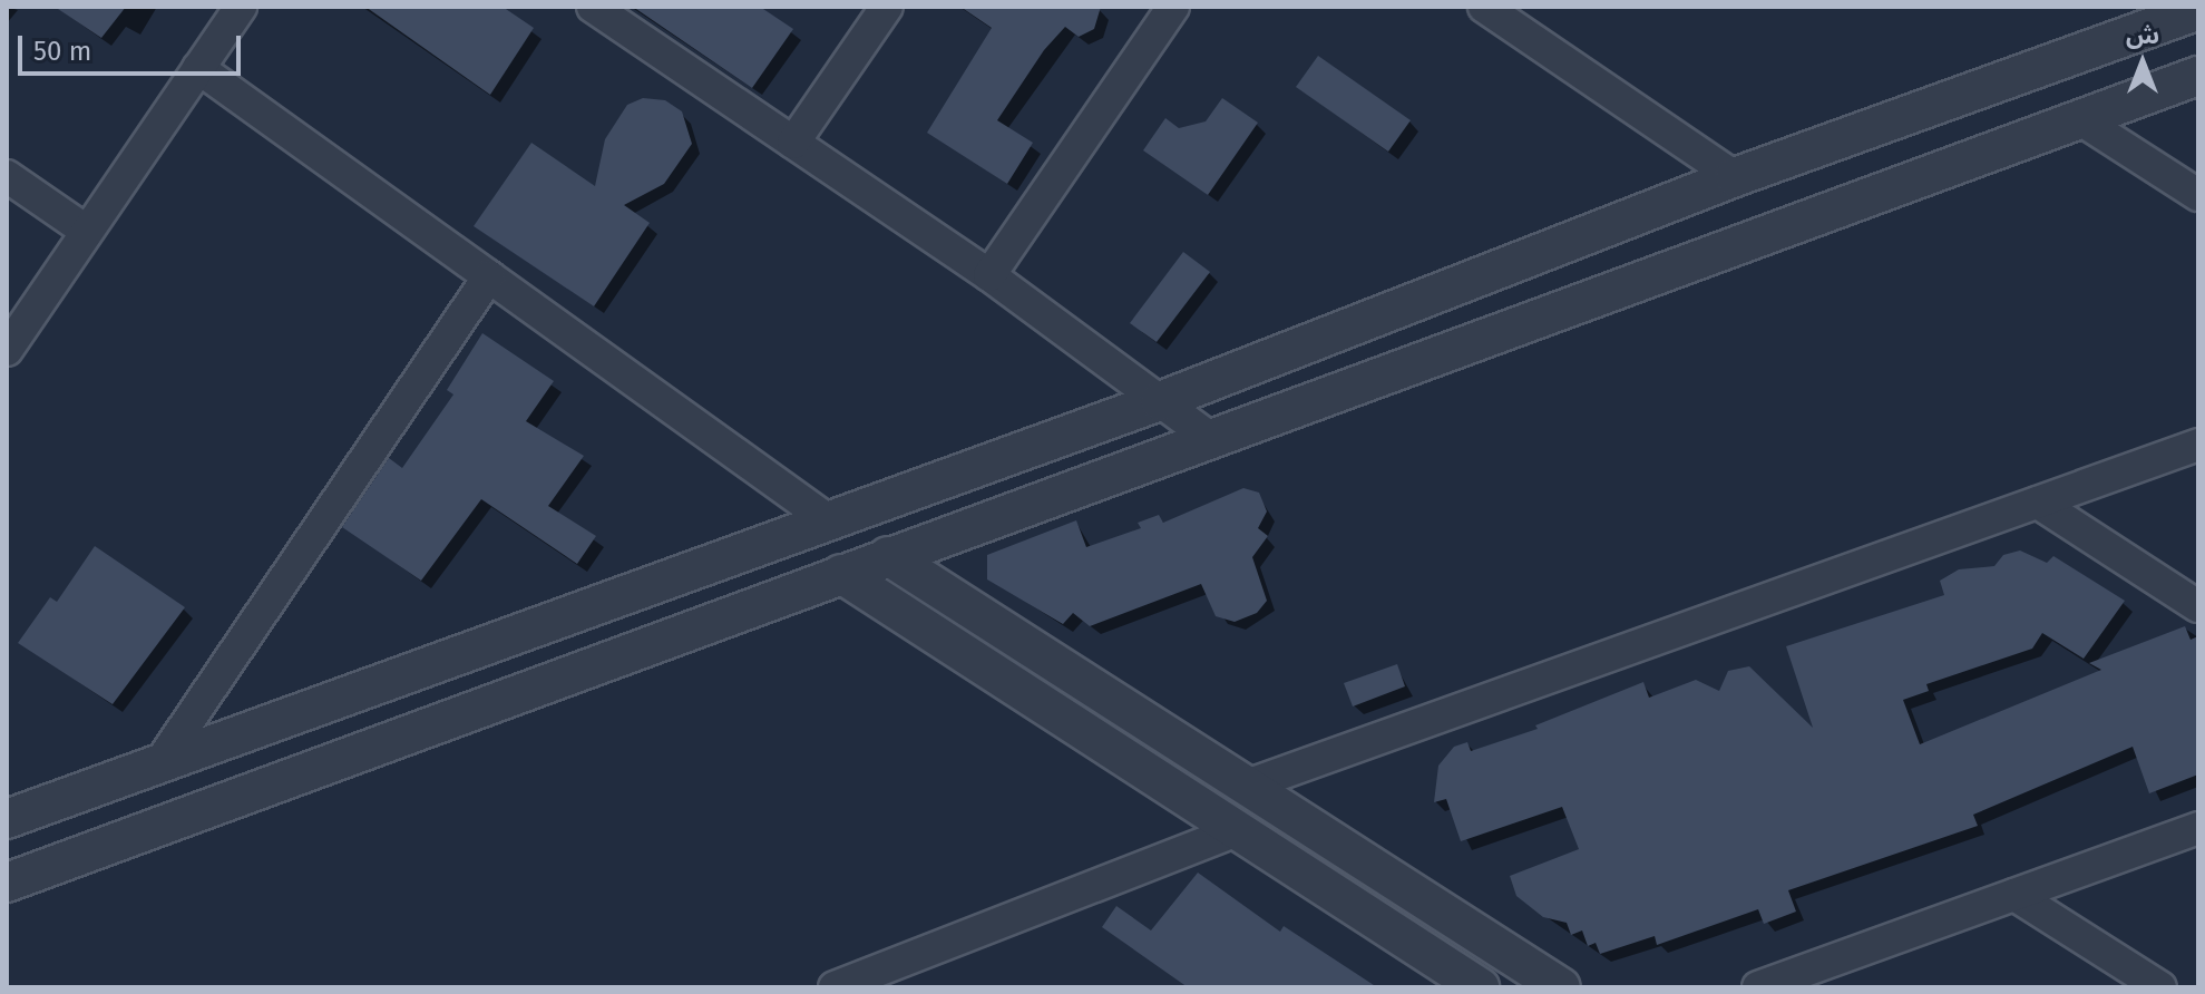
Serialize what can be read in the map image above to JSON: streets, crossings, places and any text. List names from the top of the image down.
{
  "scale_bar": "50 m",
  "north": "top"
}
